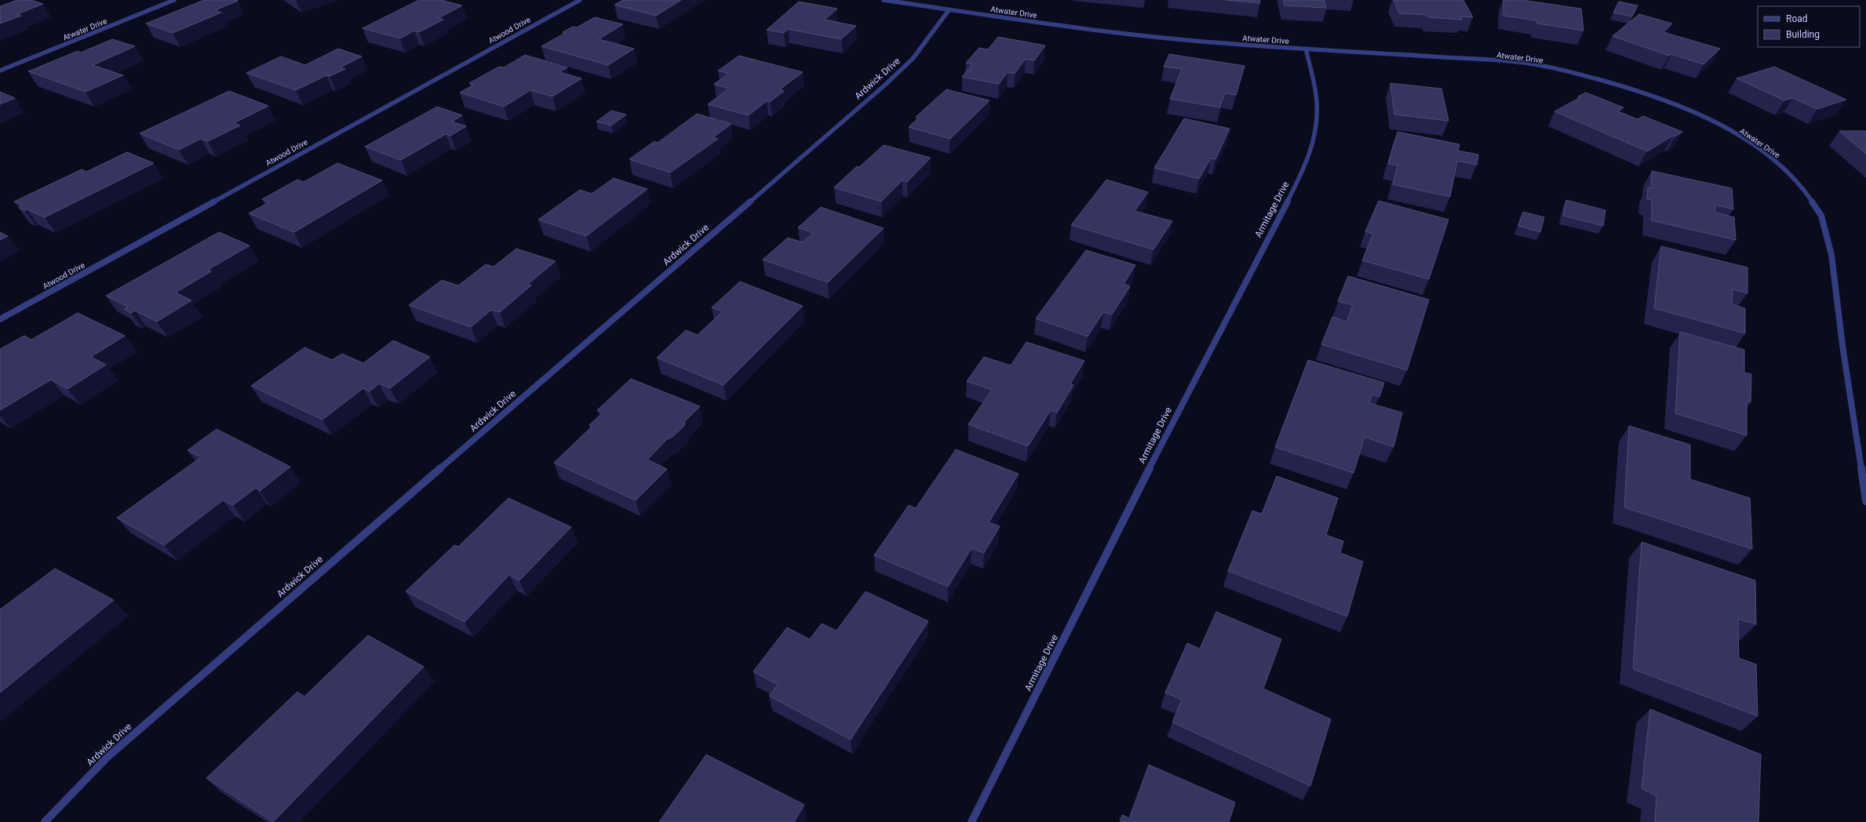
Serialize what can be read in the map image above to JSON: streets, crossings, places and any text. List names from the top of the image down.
{
  "streets": {
    "street": [
      "Atwater Drive",
      "Atwood Drive",
      "Ardwick Drive",
      "Armitage Drive"
    ]
  },
  "crossings": [
    ["Atwater Drive", "Ardwick Drive"],
    ["Atwater Drive", "Armitage Drive"]
  ],
  "legend": ["Road", "Building"]
}
